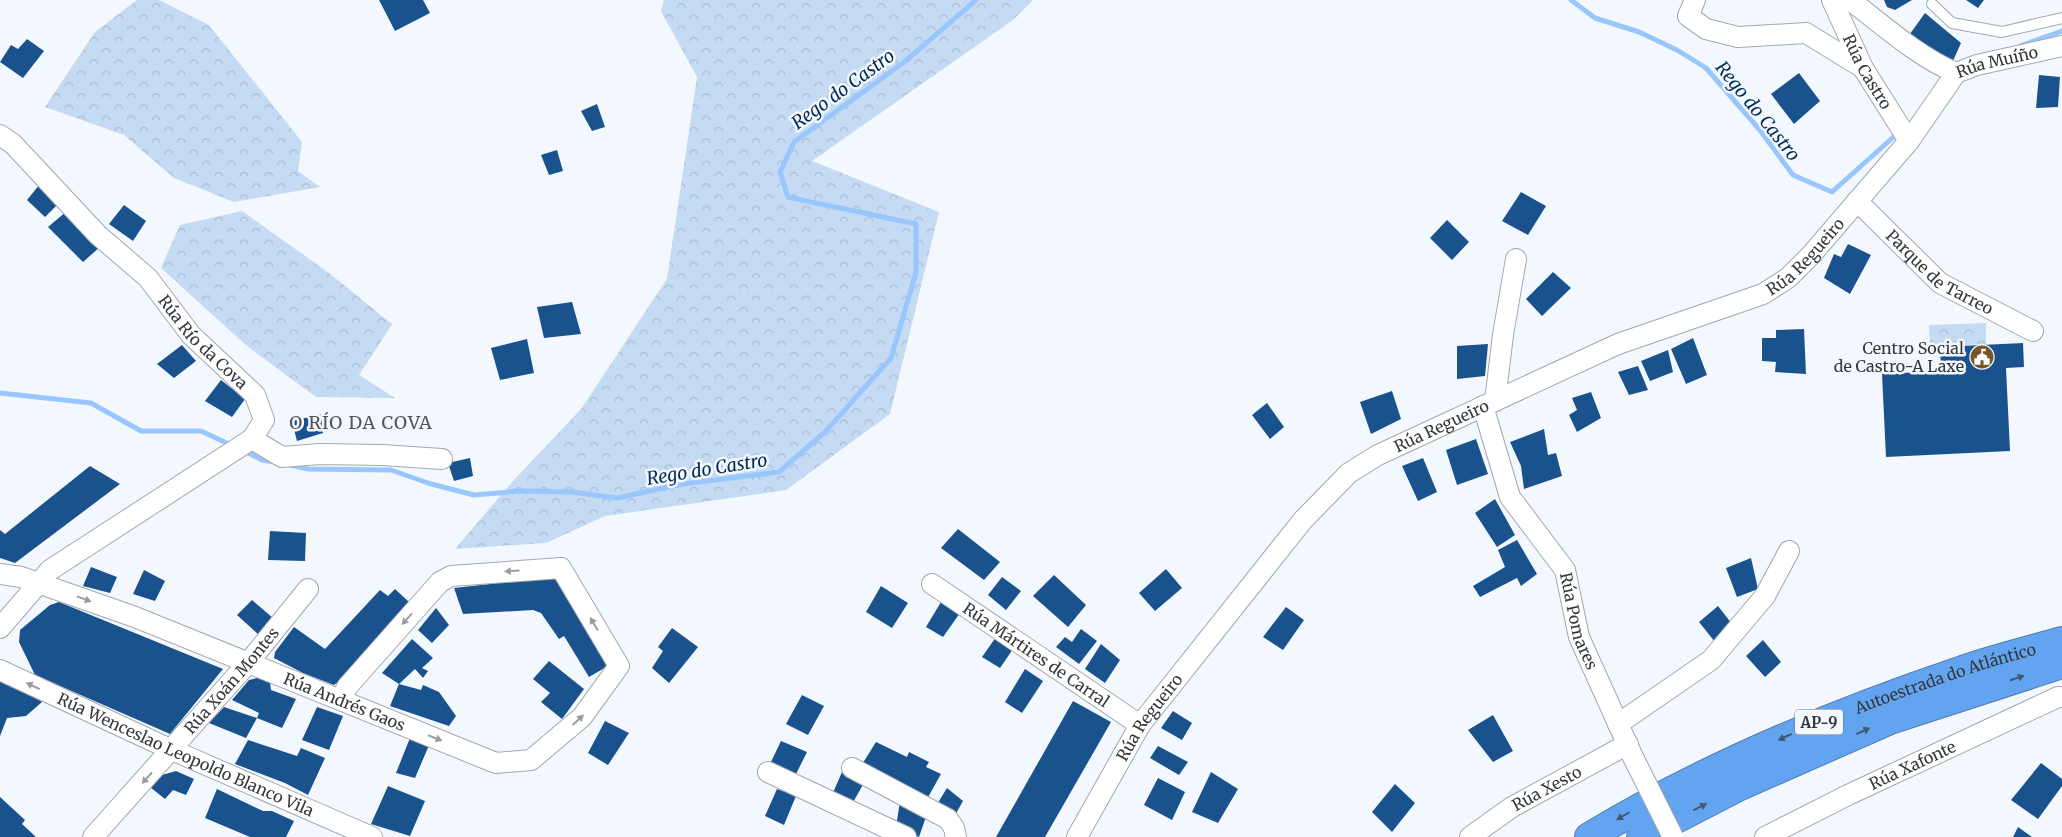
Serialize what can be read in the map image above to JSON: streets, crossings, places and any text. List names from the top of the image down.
{
  "streets": {
    "highway": ["Autoestrada do Atlántico", "AP-9"],
    "street": [
      "Rúa Muíño",
      "Rúa Castro",
      "Rúa Regueiro",
      "Parque de Tarreo",
      "Rúa Río da Cova",
      "Rúa Pomares",
      "Rúa Mártires de Carral",
      "Rúa Xoán Montes",
      "Rúa Andrés Gaos",
      "Rúa Wenceslao Leopoldo Blanco Vila",
      "Rúa Xafonte",
      "Rúa Xesto"
    ]
  },
  "crossings": [
    ["Rúa Muíño", "Rúa Castro"],
    ["Rúa Muíño", "Rúa Regueiro"],
    ["Rúa Castro", "Rúa Regueiro"],
    ["Rúa Regueiro", "Parque de Tarreo"],
    ["Rúa Regueiro", "Rúa Pomares"],
    ["Rúa Regueiro", "Rúa Mártires de Carral"],
    ["Rúa Río da Cova", "Rúa Andrés Gaos"],
    ["Rúa Pomares", "Rúa Xesto"],
    ["Rúa Xoán Montes", "Rúa Andrés Gaos"],
    ["Rúa Xoán Montes", "Rúa Wenceslao Leopoldo Blanco Vila"]
  ],
  "one_way": ["Rúa Xoán Montes", "Rúa Wenceslao Leopoldo Blanco Vila"],
  "districts": ["O RÍO DA COVA"],
  "water": ["Rego do Castro"],
  "places": {
    "public building": ["Centro Social de Castro-A Laxe"]
  }
}
